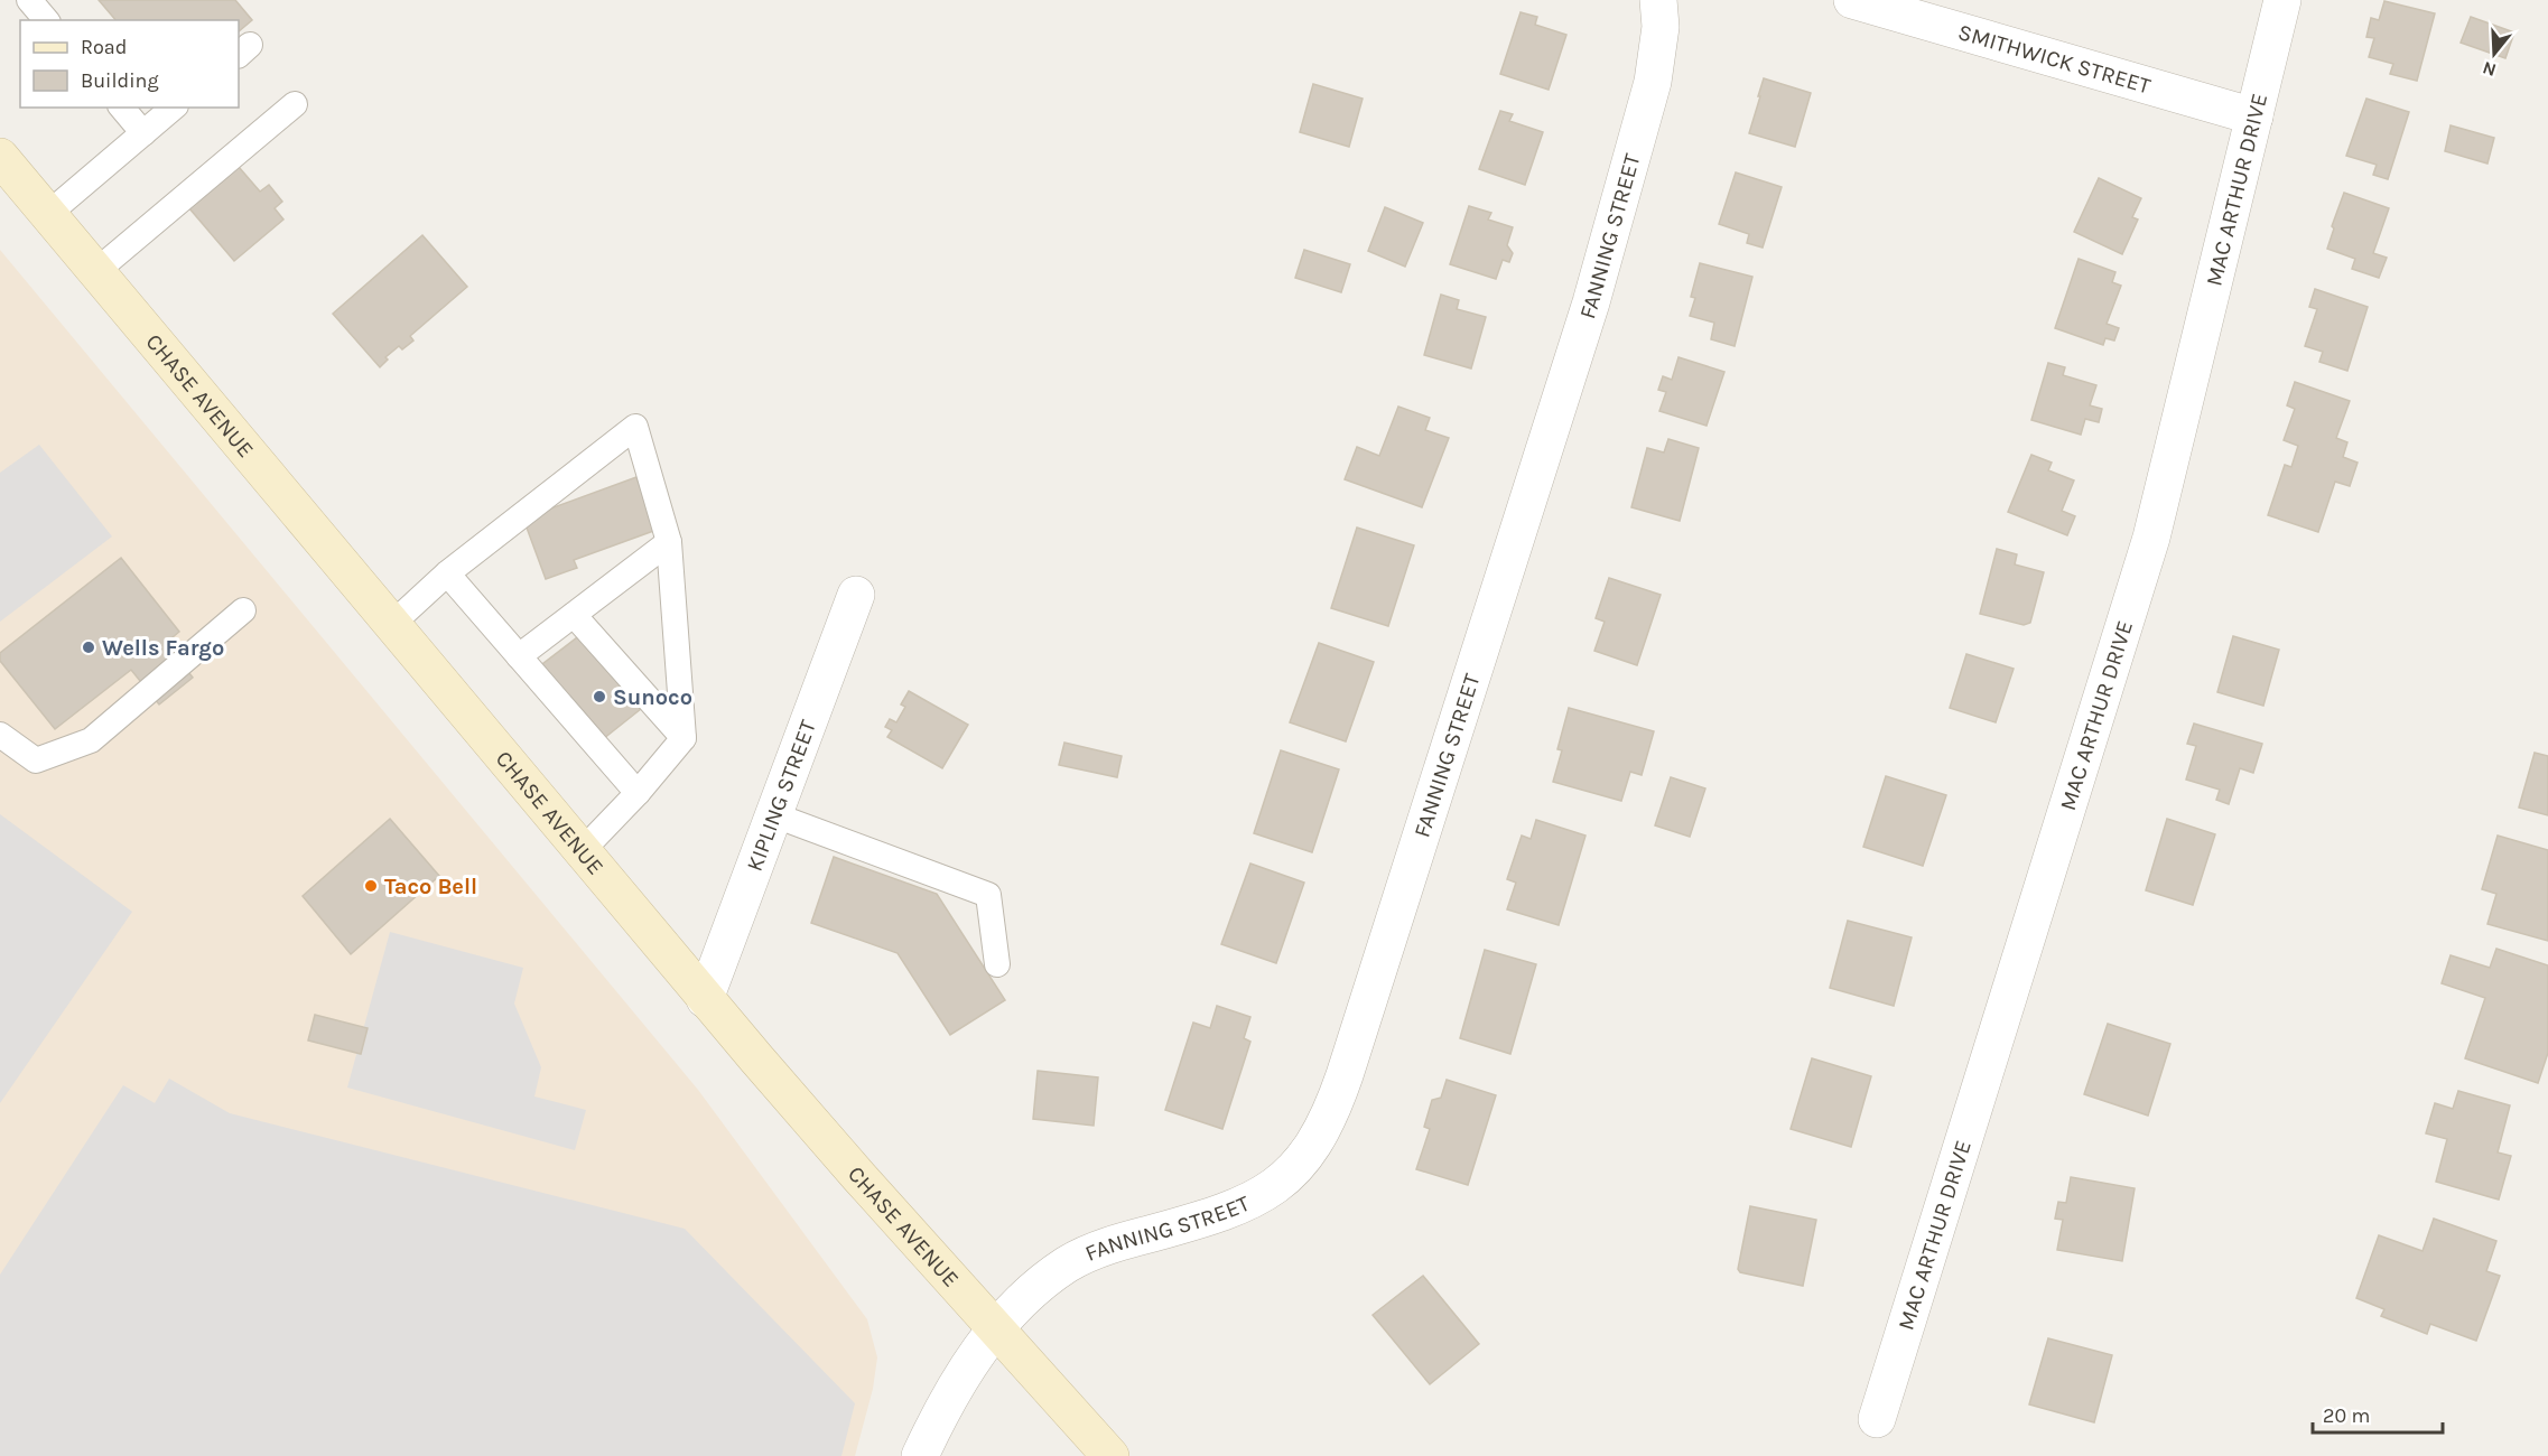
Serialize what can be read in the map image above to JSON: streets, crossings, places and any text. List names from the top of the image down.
{
  "streets": {
    "main road": ["CHASE AVENUE"],
    "street": [
      "SMITHWICK STREET",
      "MAC ARTHUR DRIVE",
      "FANNING STREET",
      "KIPLING STREET"
    ]
  },
  "crossings": [
    ["SMITHWICK STREET", "MAC ARTHUR DRIVE"],
    ["FANNING STREET", "CHASE AVENUE"],
    ["CHASE AVENUE", "KIPLING STREET"]
  ],
  "places": ["Wells Fargo", "Sunoco", "Taco Bell"],
  "legend": ["Road", "Building"],
  "scale_bar": "20 m",
  "north": "bottom"
}
